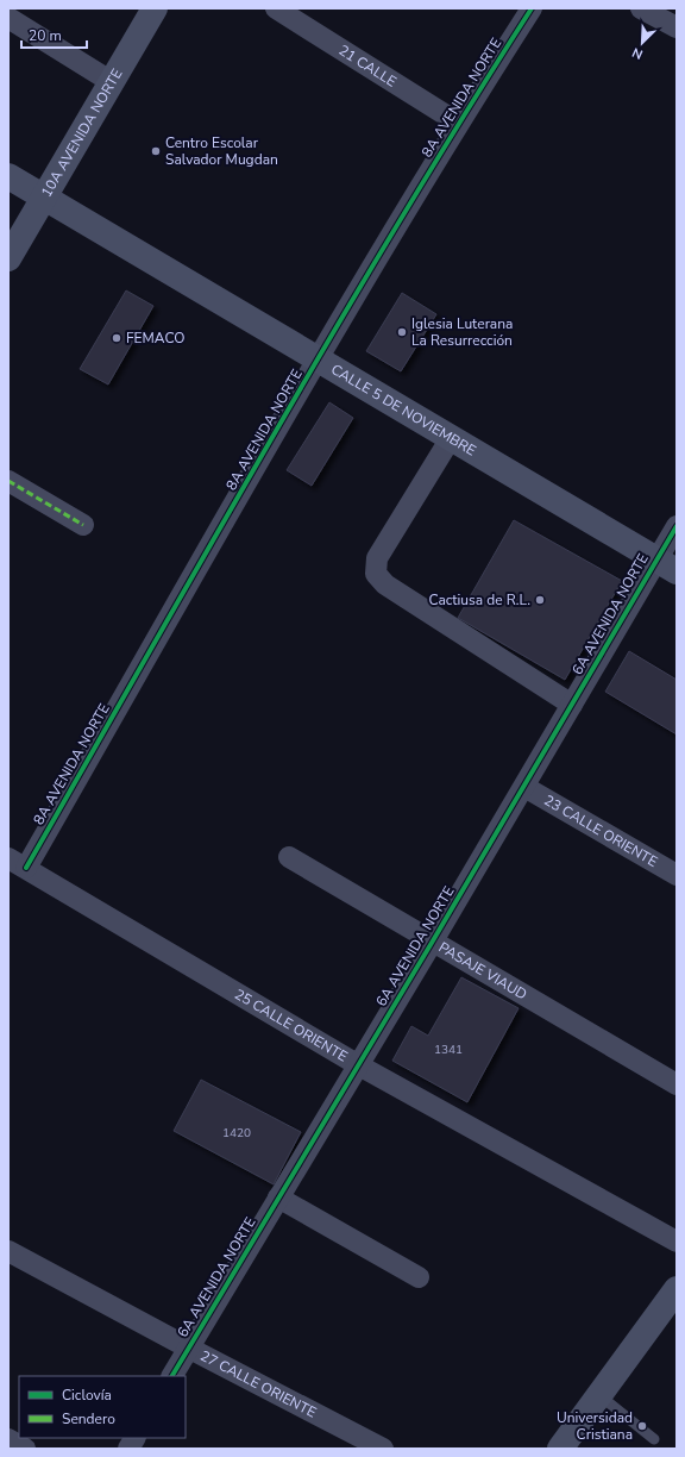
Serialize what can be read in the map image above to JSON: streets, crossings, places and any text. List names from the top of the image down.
{
  "streets": {
    "main road": ["10A AVENIDA NORTE", "CALLE 5 DE NOVIEMBRE"],
    "street": [
      "21 CALLE",
      "8A AVENIDA NORTE",
      "6A AVENIDA NORTE",
      "23 CALLE ORIENTE",
      "PASAJE VIAUD",
      "25 CALLE ORIENTE",
      "27 CALLE ORIENTE"
    ]
  },
  "crossings": [
    ["21 CALLE", "8A AVENIDA NORTE"],
    ["8A AVENIDA NORTE", "CALLE 5 DE NOVIEMBRE"],
    ["8A AVENIDA NORTE", "25 CALLE ORIENTE"],
    ["10A AVENIDA NORTE", "CALLE 5 DE NOVIEMBRE"],
    ["CALLE 5 DE NOVIEMBRE", "6A AVENIDA NORTE"],
    ["6A AVENIDA NORTE", "23 CALLE ORIENTE"],
    ["6A AVENIDA NORTE", "PASAJE VIAUD"],
    ["6A AVENIDA NORTE", "25 CALLE ORIENTE"],
    ["6A AVENIDA NORTE", "27 CALLE ORIENTE"]
  ],
  "places": [
    "Centro Escolar Salvador Mugdan",
    "Iglesia Luterana La Resurrección",
    "FEMACO",
    "Cactiusa de R.L.",
    "Universidad Cristiana"
  ],
  "house_numbers": ["1341", "1420"],
  "legend": ["Ciclovía", "Sendero"],
  "scale_bar": "20 m",
  "north": "bottom left"
}
